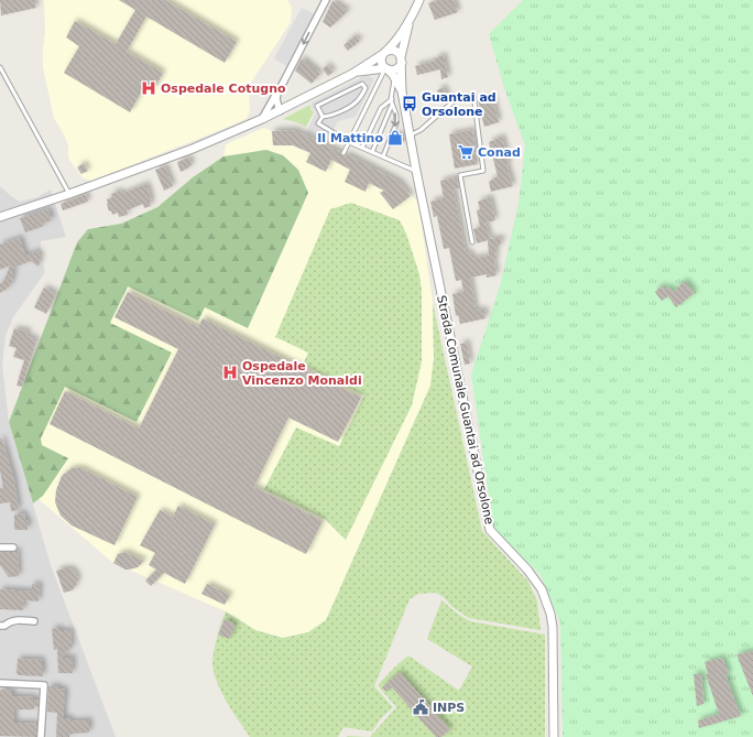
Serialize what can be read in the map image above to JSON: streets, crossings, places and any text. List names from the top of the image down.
{
  "streets": {
    "street": ["Strada Comunale Guantai ad Orsolone"]
  },
  "places": {
    "hospital": ["Ospedale Cotugno", "Ospedale Vincenzo Monaldi"],
    "bus stop": ["Guantai ad Orsolone"],
    "shop": ["Il Mattino"],
    "supermarket": ["Conad"],
    "public building": ["INPS"]
  }
}
